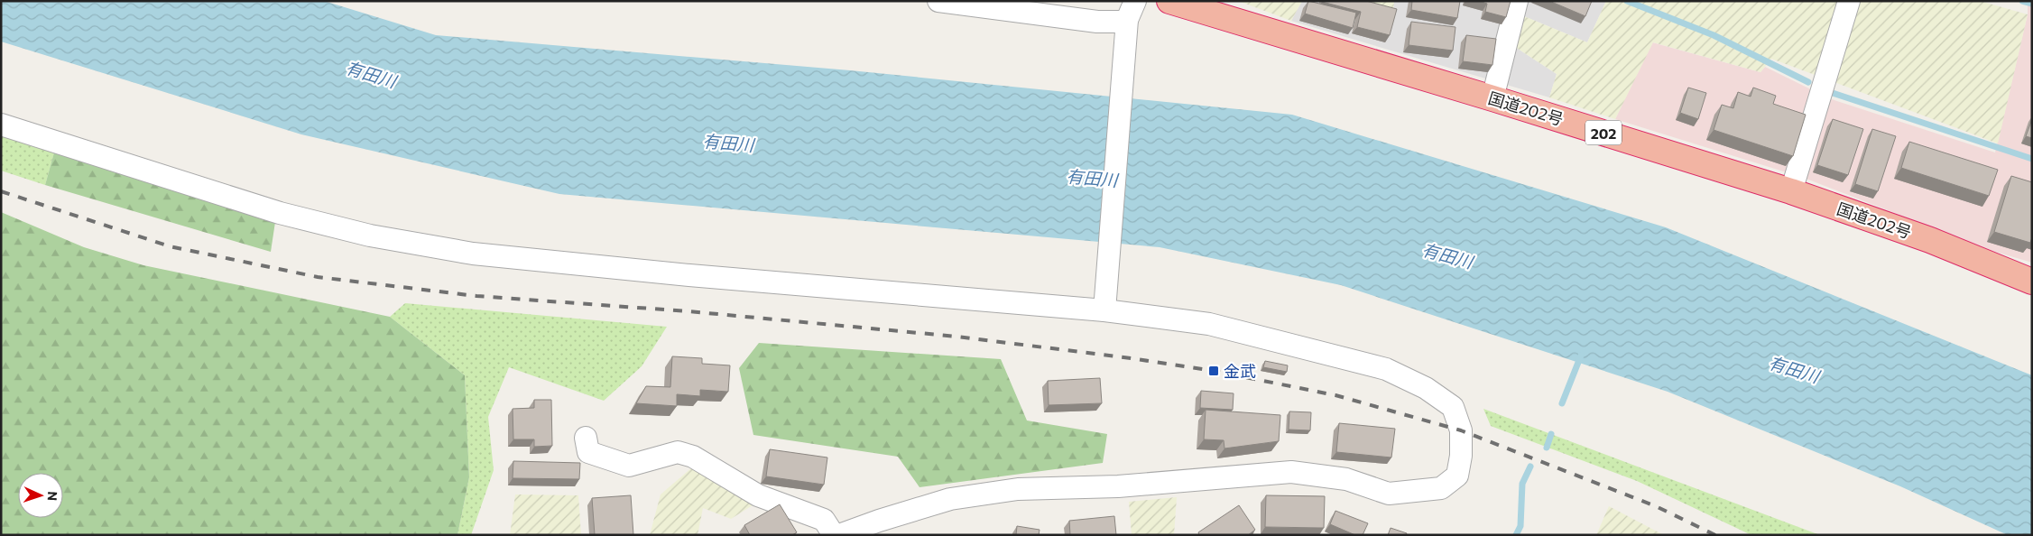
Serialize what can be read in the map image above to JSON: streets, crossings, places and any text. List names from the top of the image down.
{
  "streets": {
    "highway": ["国道202号", "202"]
  },
  "water": ["有田川"],
  "places": {
    "transit": ["金武"]
  },
  "north": "right"
}
